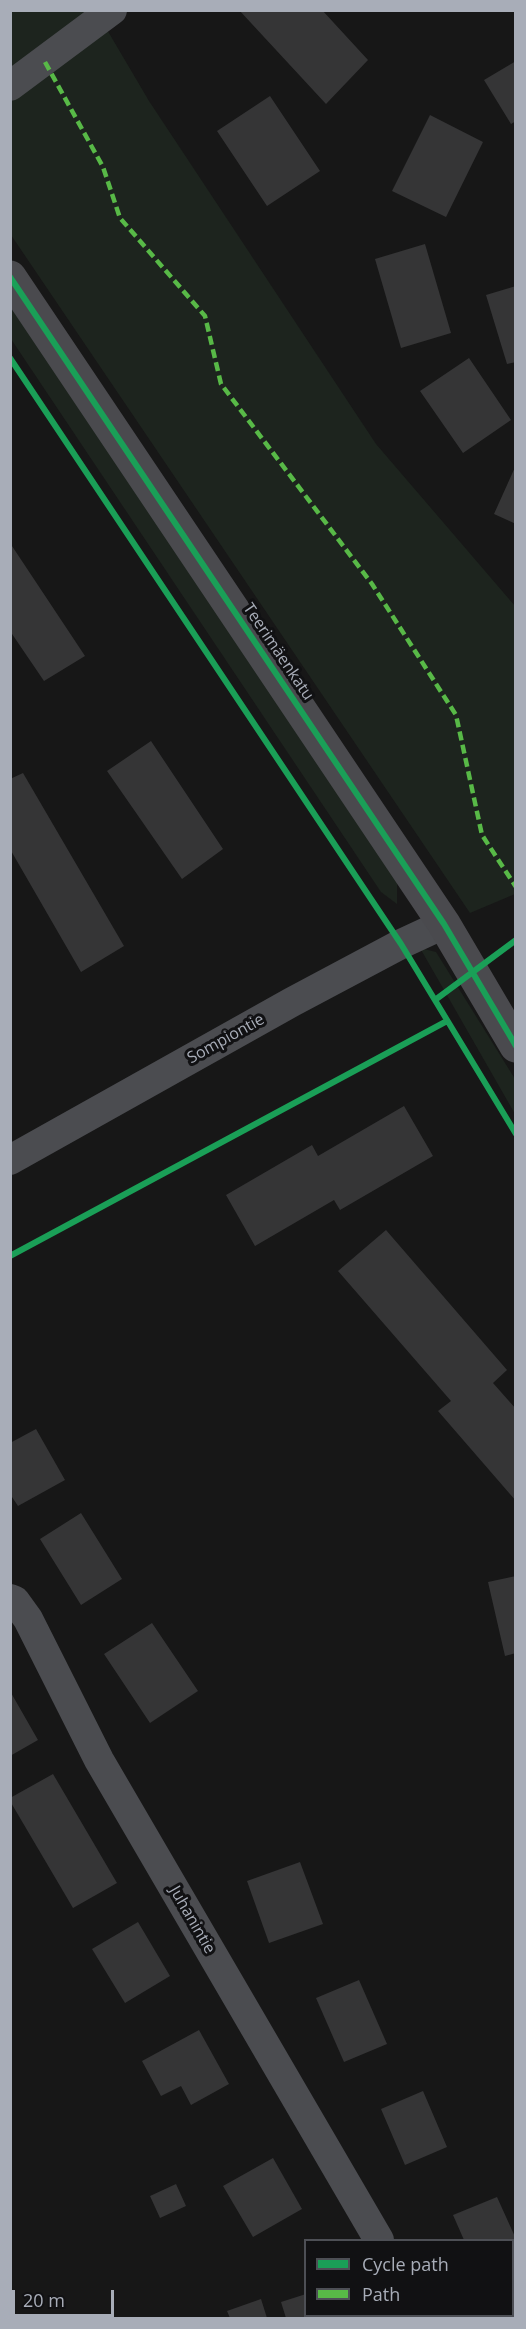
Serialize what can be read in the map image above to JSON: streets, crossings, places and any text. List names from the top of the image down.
{
  "streets": {
    "street": ["Teerimäenkatu", "Sompiontie", "Juhanintie"]
  },
  "crossings": [
    ["Teerimäenkatu", "Sompiontie"]
  ],
  "legend": ["Cycle path", "Path"],
  "scale_bar": "20 m"
}
